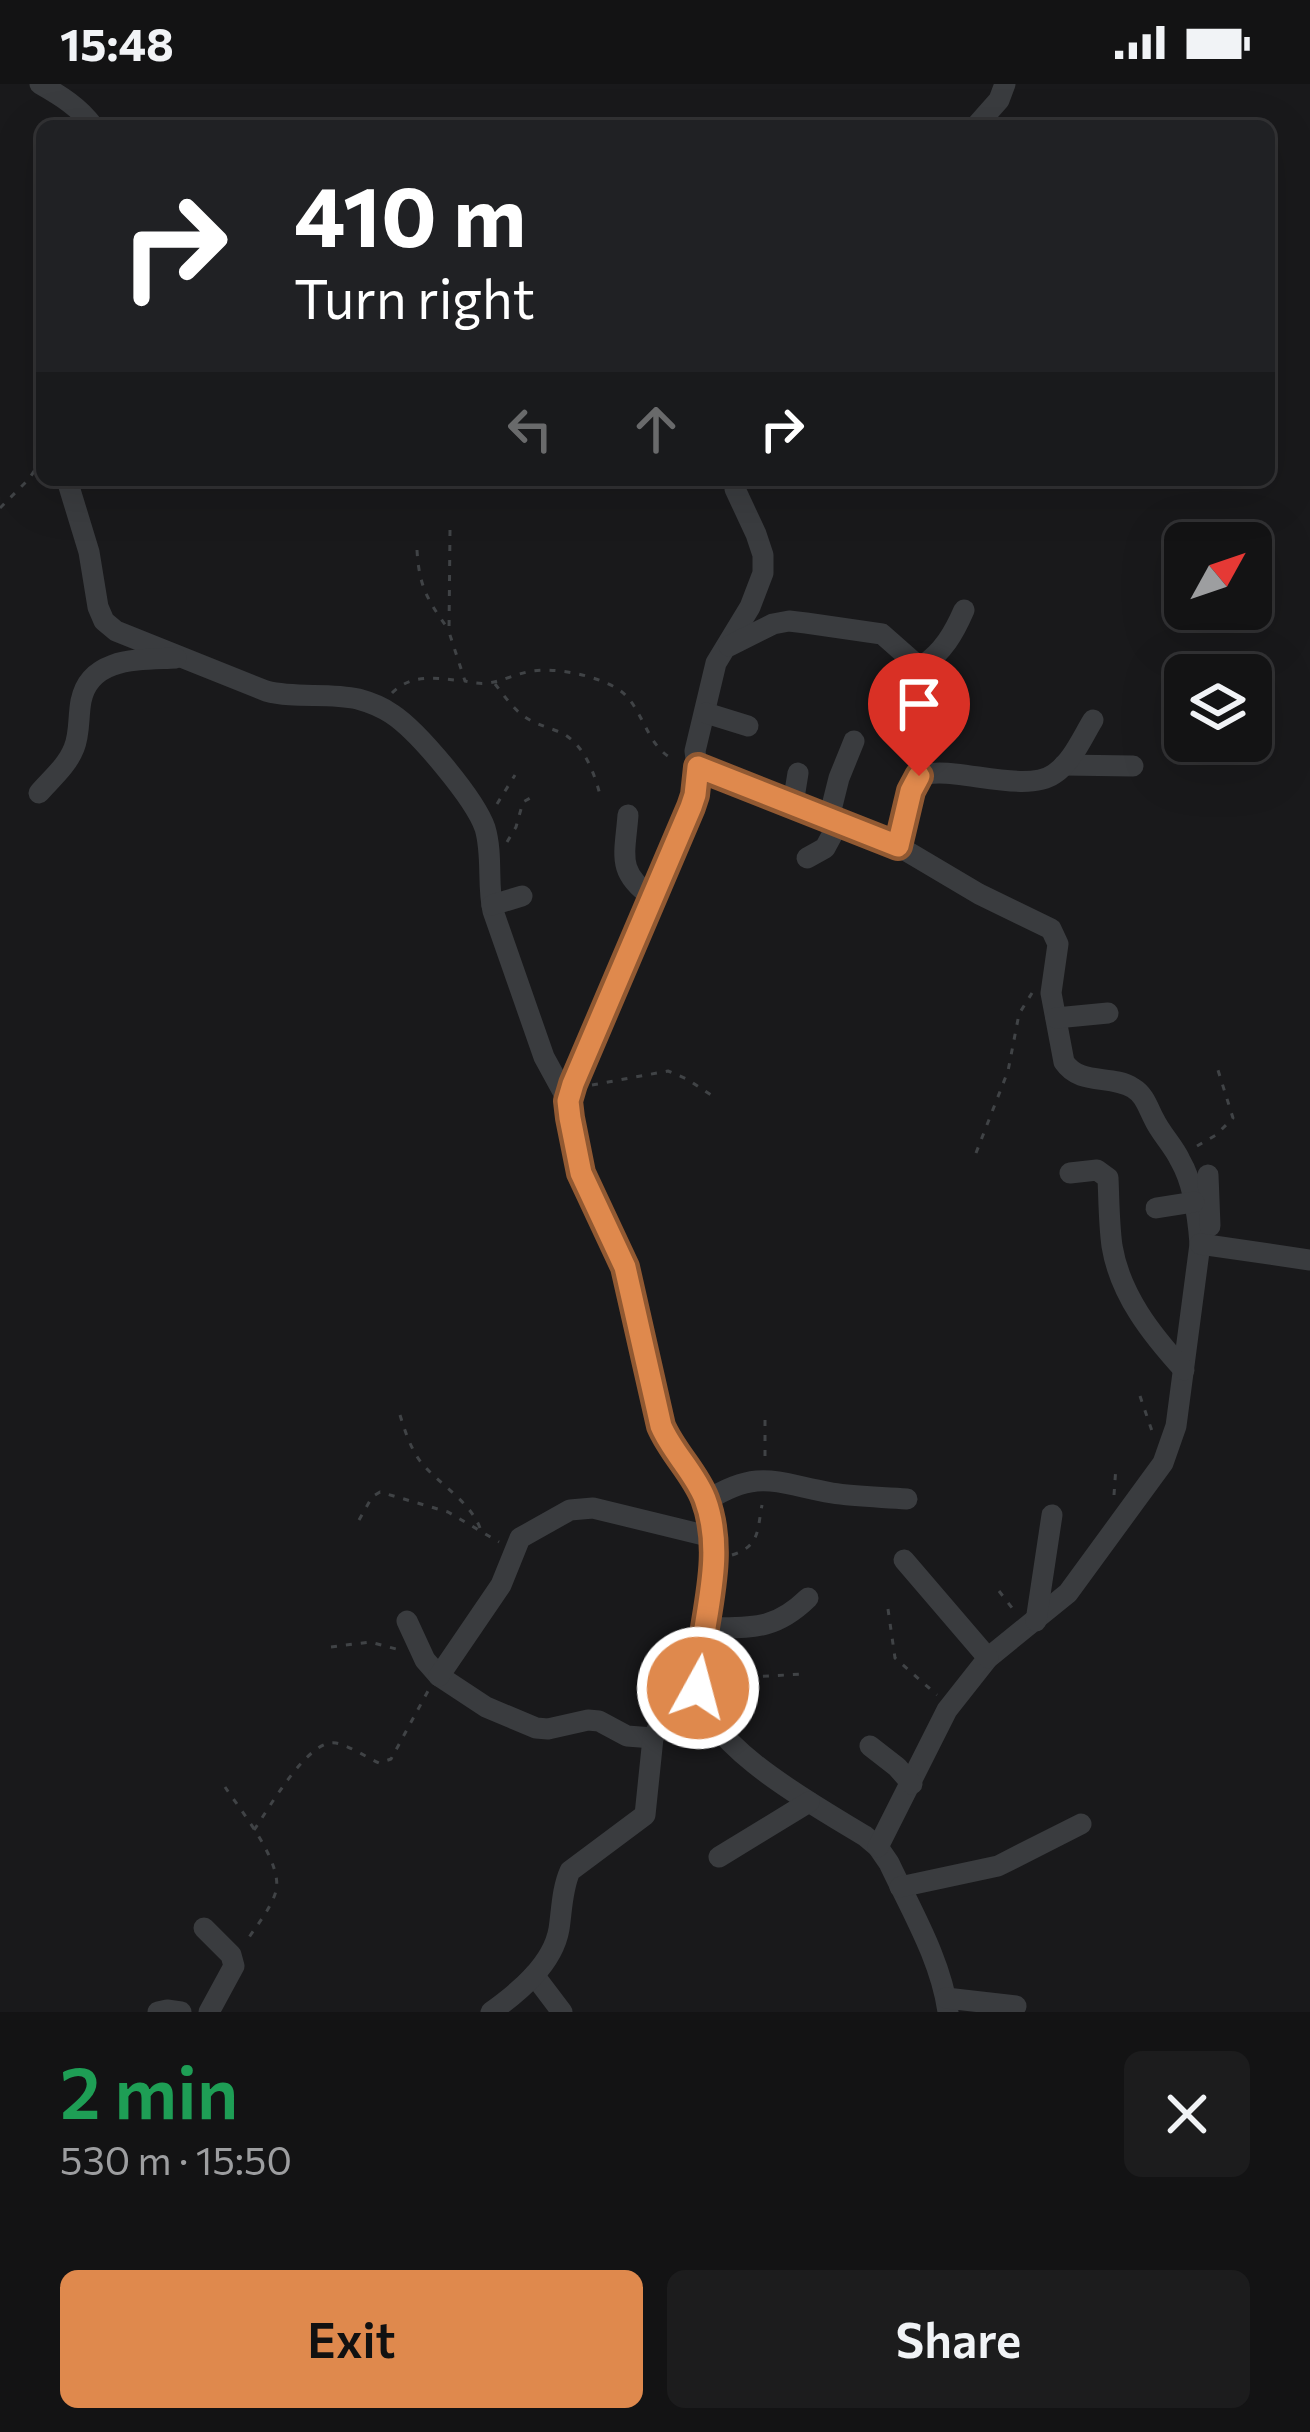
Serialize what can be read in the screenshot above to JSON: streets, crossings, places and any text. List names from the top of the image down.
{
  "north": "top right",
  "page": {
    "status": "15:48",
    "turn": ["410 m", "Turn right"],
    "heading": ["2 min", "530 m · 15:50"],
    "buttons": ["Exit", "Share"]
  }
}
